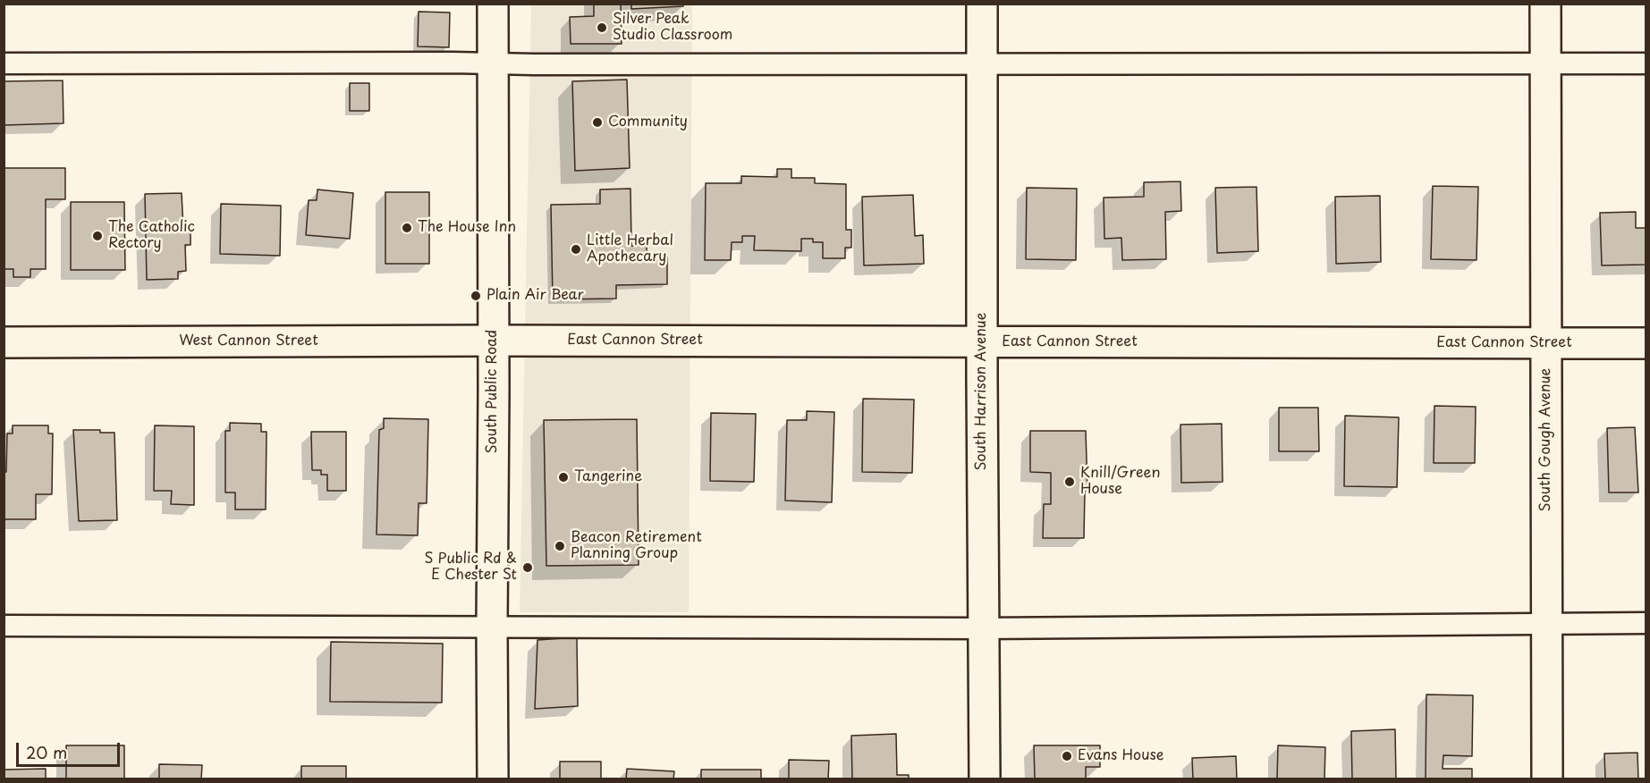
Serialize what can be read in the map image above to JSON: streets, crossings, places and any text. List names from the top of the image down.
{
  "streets": {
    "street": [
      "East Cannon Street",
      "West Cannon Street",
      "South Public Road",
      "South Harrison Avenue",
      "South Gough Avenue"
    ]
  },
  "crossings": [
    ["East Cannon Street", "West Cannon Street"],
    ["East Cannon Street", "South Public Road"],
    ["East Cannon Street", "South Harrison Avenue"],
    ["East Cannon Street", "South Gough Avenue"],
    ["West Cannon Street", "South Public Road"]
  ],
  "places": [
    "Silver Peak Studio Classroom",
    "Community",
    "The House Inn",
    "The Catholic Rectory",
    "Little Herbal Apothecary",
    "Plain Air Bear",
    "Tangerine",
    "Knill/Green House",
    "Beacon Retirement Planning Group",
    "S Public Rd & E Chester St",
    "Evans House"
  ],
  "scale_bar": "20 m"
}
